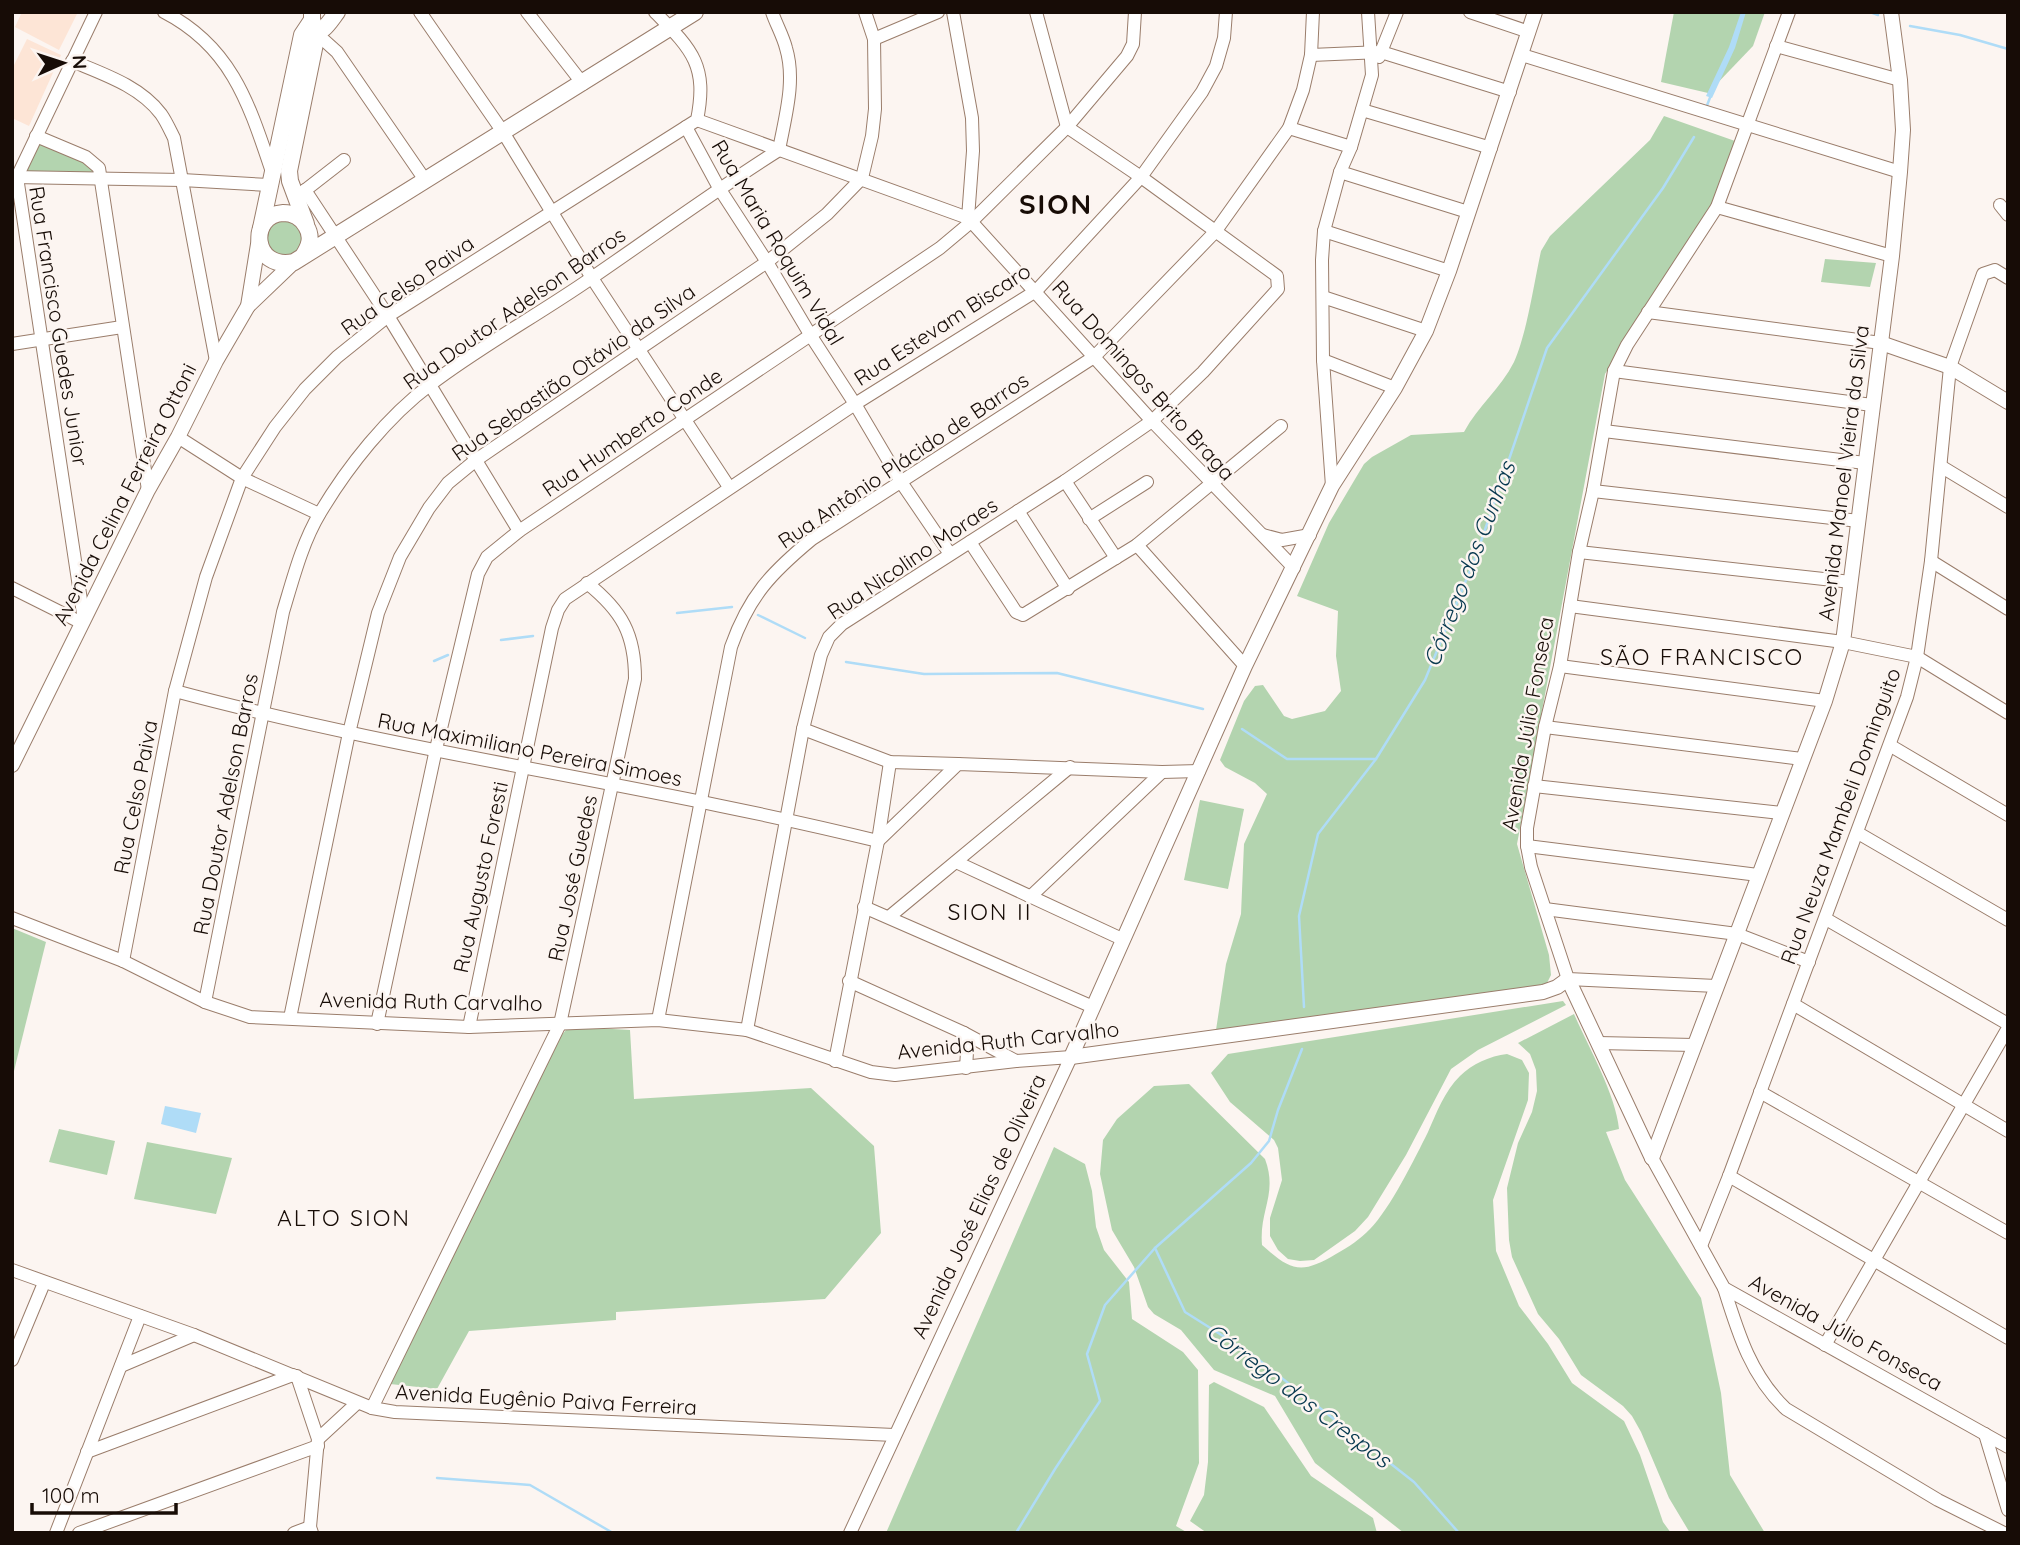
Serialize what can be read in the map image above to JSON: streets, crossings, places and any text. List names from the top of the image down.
{
  "streets": {
    "main road": ["Avenida Celina Ferreira Ottoni"],
    "street": [
      "Rua Maria Roquim Vidal",
      "Rua Celso Paiva",
      "Rua Doutor Adelson Barros",
      "Rua Estevam Biscaro",
      "Rua Francisco Guedes Junior",
      "Rua Sebastião Otávio da Silva",
      "Rua Domingos Brito Braga",
      "Rua Humberto Conde",
      "Rua Antônio Plácido de Barros",
      "Avenida Manoel Vieira da Silva",
      "Rua Nicolino Moraes",
      "Avenida Júlio Fonseca",
      "Rua Maximiliano Pereira Simoes",
      "Rua Neuza Mambeli Dominguito",
      "Rua Augusto Foresti",
      "Rua José Guedes",
      "Avenida Ruth Carvalho",
      "Avenida José Elias de Oliveira",
      "Avenida Eugênio Paiva Ferreira"
    ]
  },
  "crossings": [
    ["Rua Maria Roquim Vidal", "Rua Celso Paiva"],
    ["Rua Maria Roquim Vidal", "Rua Doutor Adelson Barros"],
    ["Rua Maria Roquim Vidal", "Rua Estevam Biscaro"],
    ["Rua Maria Roquim Vidal", "Rua Sebastião Otávio da Silva"],
    ["Rua Maria Roquim Vidal", "Rua Humberto Conde"],
    ["Rua Maria Roquim Vidal", "Rua Antônio Plácido de Barros"],
    ["Rua Maria Roquim Vidal", "Rua Nicolino Moraes"],
    ["Rua Celso Paiva", "Rua Maximiliano Pereira Simoes"],
    ["Rua Celso Paiva", "Avenida Ruth Carvalho"],
    ["Rua Doutor Adelson Barros", "Rua Maximiliano Pereira Simoes"],
    ["Rua Doutor Adelson Barros", "Avenida Ruth Carvalho"],
    ["Rua Estevam Biscaro", "Rua Domingos Brito Braga"],
    ["Rua Estevam Biscaro", "Rua Augusto Foresti"],
    ["Rua Estevam Biscaro", "Rua José Guedes"],
    ["Rua Francisco Guedes Junior", "Avenida Celina Ferreira Ottoni"],
    ["Rua Sebastião Otávio da Silva", "Rua Maximiliano Pereira Simoes"],
    ["Rua Sebastião Otávio da Silva", "Avenida Ruth Carvalho"],
    ["Rua Domingos Brito Braga", "Rua Humberto Conde"],
    ["Rua Domingos Brito Braga", "Rua Antônio Plácido de Barros"],
    ["Rua Domingos Brito Braga", "Rua Nicolino Moraes"],
    ["Rua Domingos Brito Braga", "Avenida José Elias de Oliveira"],
    ["Rua Humberto Conde", "Rua Maximiliano Pereira Simoes"],
    ["Rua Humberto Conde", "Avenida Ruth Carvalho"],
    ["Rua Antônio Plácido de Barros", "Rua Nicolino Moraes"],
    ["Rua Antônio Plácido de Barros", "Rua Maximiliano Pereira Simoes"],
    ["Rua Antônio Plácido de Barros", "Avenida Ruth Carvalho"],
    ["Avenida Manoel Vieira da Silva", "Avenida Júlio Fonseca"],
    ["Rua Nicolino Moraes", "Rua Maximiliano Pereira Simoes"],
    ["Rua Nicolino Moraes", "Avenida Ruth Carvalho"],
    ["Avenida Júlio Fonseca", "Rua Neuza Mambeli Dominguito"],
    ["Avenida Júlio Fonseca", "Avenida Ruth Carvalho"],
    ["Rua Maximiliano Pereira Simoes", "Rua Augusto Foresti"],
    ["Rua Maximiliano Pereira Simoes", "Rua José Guedes"],
    ["Rua Augusto Foresti", "Rua José Guedes"],
    ["Rua Augusto Foresti", "Avenida Ruth Carvalho"],
    ["Rua José Guedes", "Avenida Ruth Carvalho"],
    ["Rua José Guedes", "Avenida Eugênio Paiva Ferreira"],
    ["Avenida Ruth Carvalho", "Avenida José Elias de Oliveira"],
    ["Avenida José Elias de Oliveira", "Avenida Eugênio Paiva Ferreira"]
  ],
  "districts": [
    "SION",
    "SÃO FRANCISCO",
    "SION II",
    "ALTO SION"
  ],
  "water": ["Córrego dos Cunhas", "Córrego dos Crespos"],
  "scale_bar": "100 m",
  "north": "right"
}
